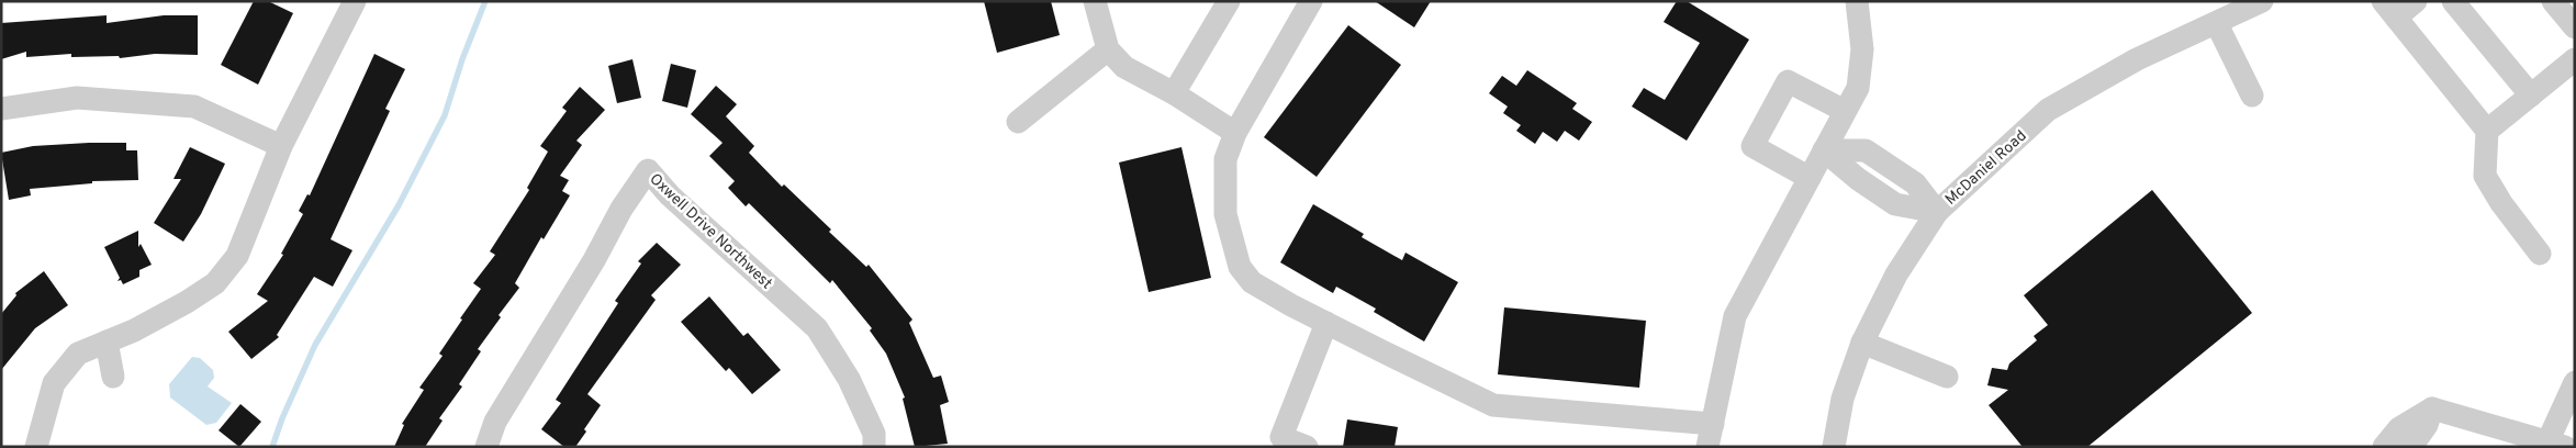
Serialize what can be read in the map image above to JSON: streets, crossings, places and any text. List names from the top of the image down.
{
  "streets": {
    "street": ["McDaniel Road", "Oxwell Drive Northwest"]
  }
}
